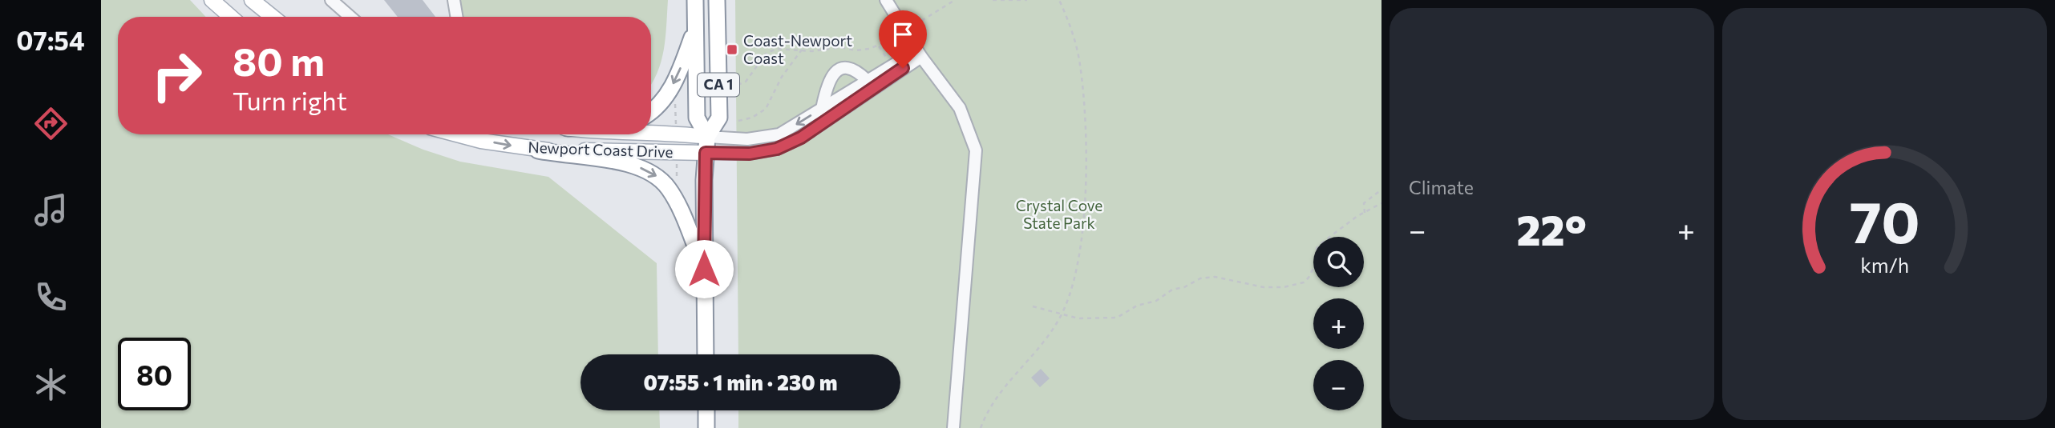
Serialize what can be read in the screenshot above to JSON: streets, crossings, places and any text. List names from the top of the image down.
{
  "streets": {
    "highway": ["CA 1"],
    "main road": ["Newport Coast Drive"]
  },
  "crossings": [
    ["CA 1", "Newport Coast Drive"]
  ],
  "parks": ["Crystal Cove State Park"],
  "places": {
    "transit": ["Coast-Newport Coast"]
  },
  "page": {
    "tabs": "07:54",
    "tile": "Climate",
    "turn": ["80 m", "Turn right"],
    "heat": ["−", "22°", "+"],
    "map_buttons": ["+", "−"],
    "limit": "80",
    "trip": "07:55 · 1 min · 230 m",
    "gauge": ["70", "km/h"]
  }
}
